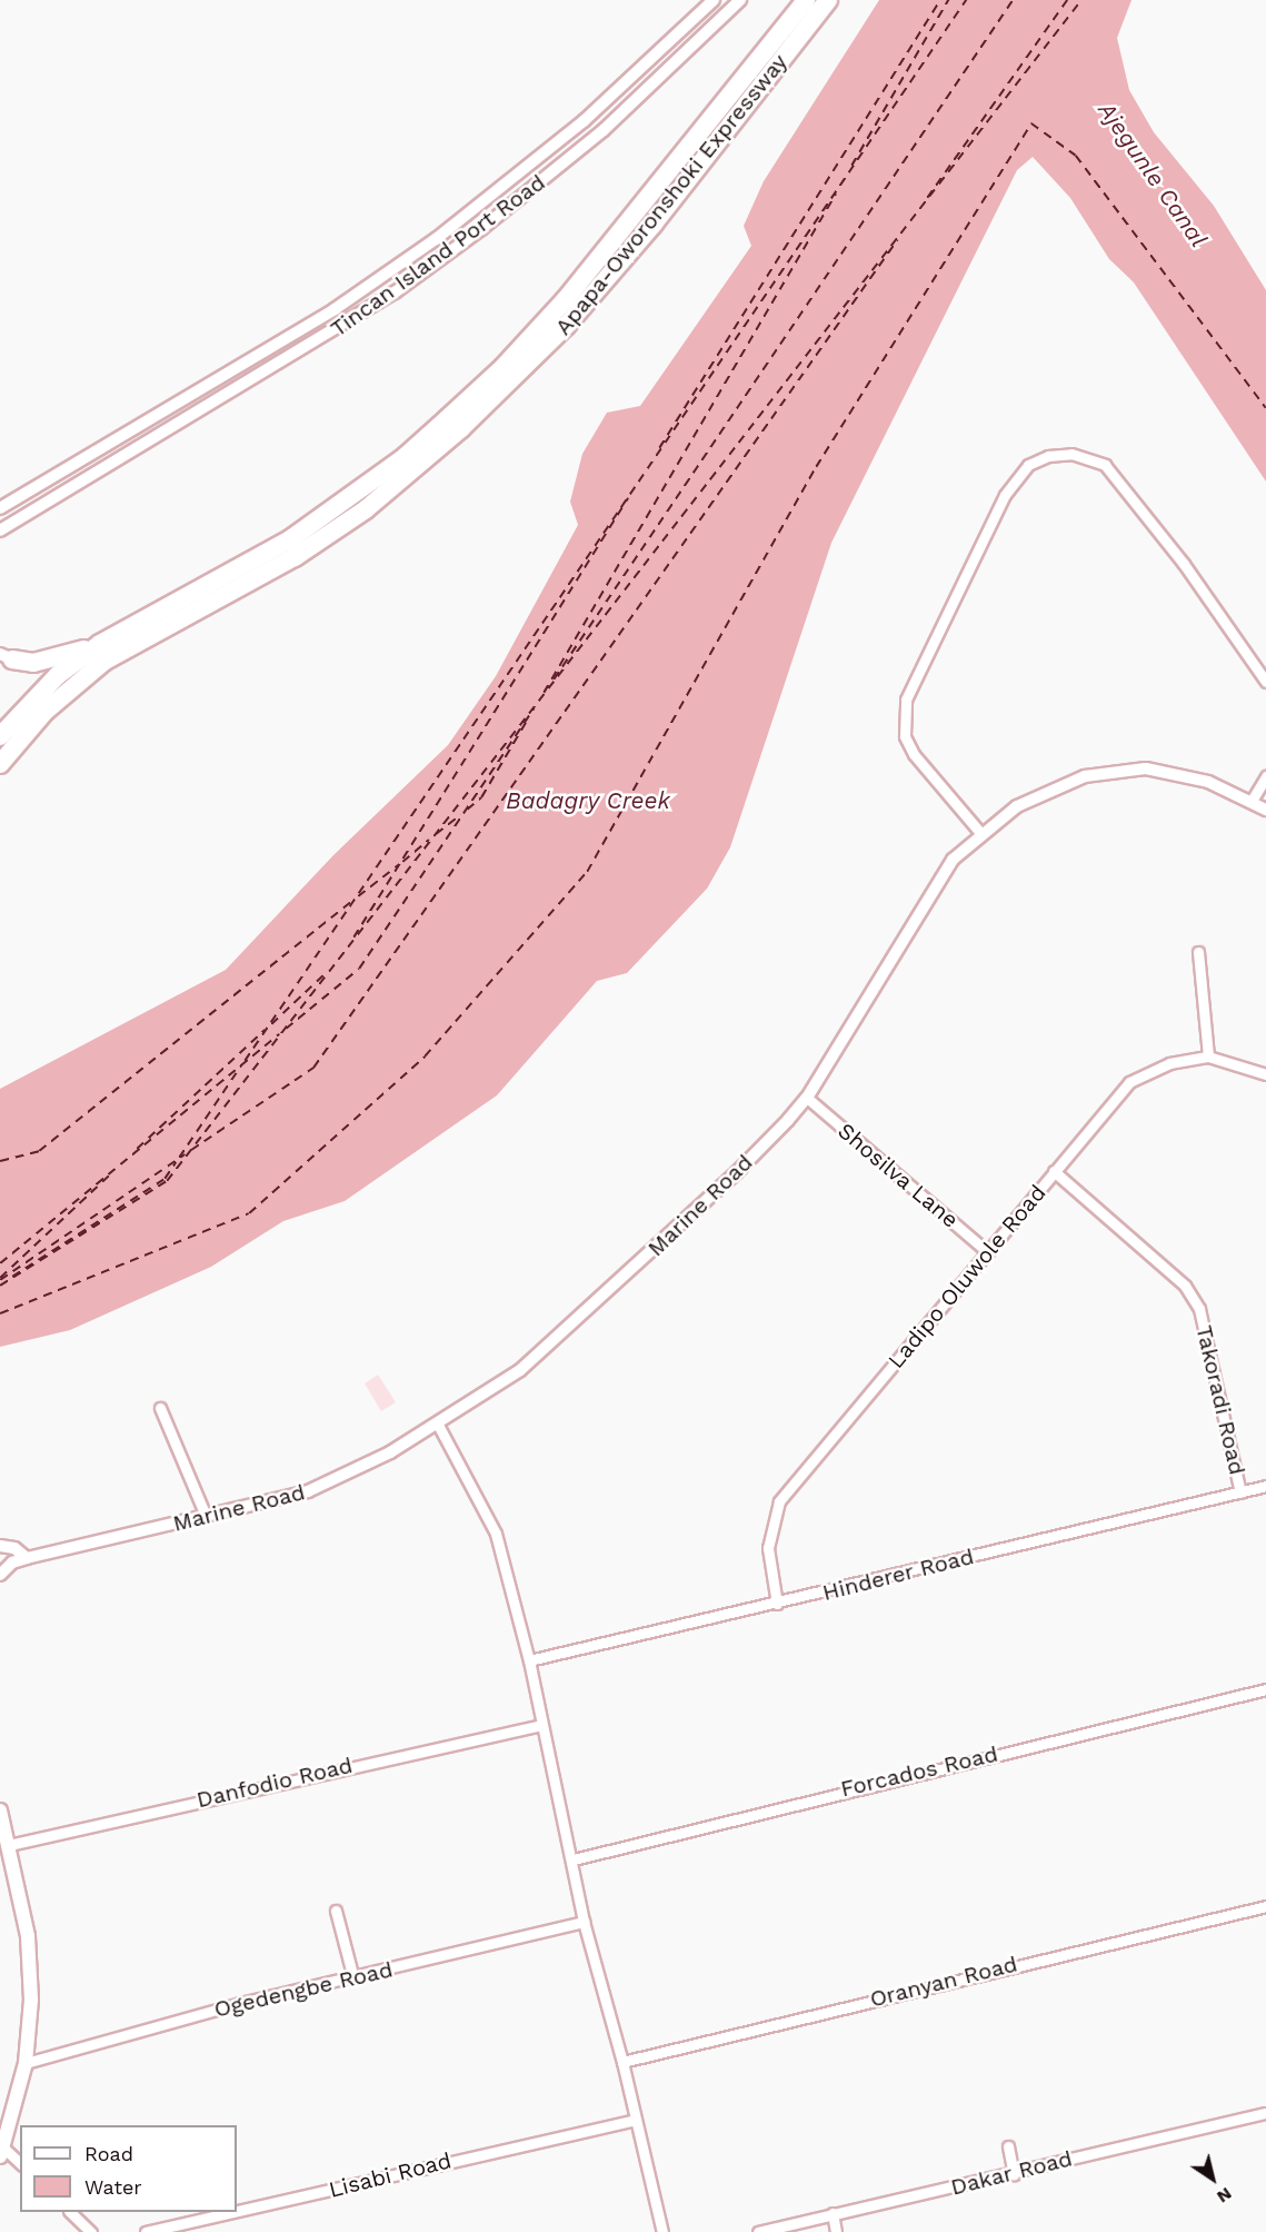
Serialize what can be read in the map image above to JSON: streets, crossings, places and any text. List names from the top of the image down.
{
  "streets": {
    "highway": ["Apapa-Oworonshoki Expressway"],
    "street": [
      "Tincan Island Port Road",
      "Shosilva Lane",
      "Marine Road",
      "Ladipo Oluwole Road",
      "Takoradi Road",
      "Hinderer Road",
      "Forcados Road",
      "Danfodio Road",
      "Oranyan Road",
      "Ogedengbe Road",
      "Dakar Road",
      "Lisabi Road"
    ]
  },
  "crossings": [
    ["Shosilva Lane", "Marine Road"],
    ["Shosilva Lane", "Ladipo Oluwole Road"],
    ["Ladipo Oluwole Road", "Takoradi Road"],
    ["Ladipo Oluwole Road", "Hinderer Road"],
    ["Takoradi Road", "Hinderer Road"]
  ],
  "water": ["Ajegunle Canal", "Badagry Creek"],
  "legend": ["Road", "Water"],
  "north": "bottom right"
}
